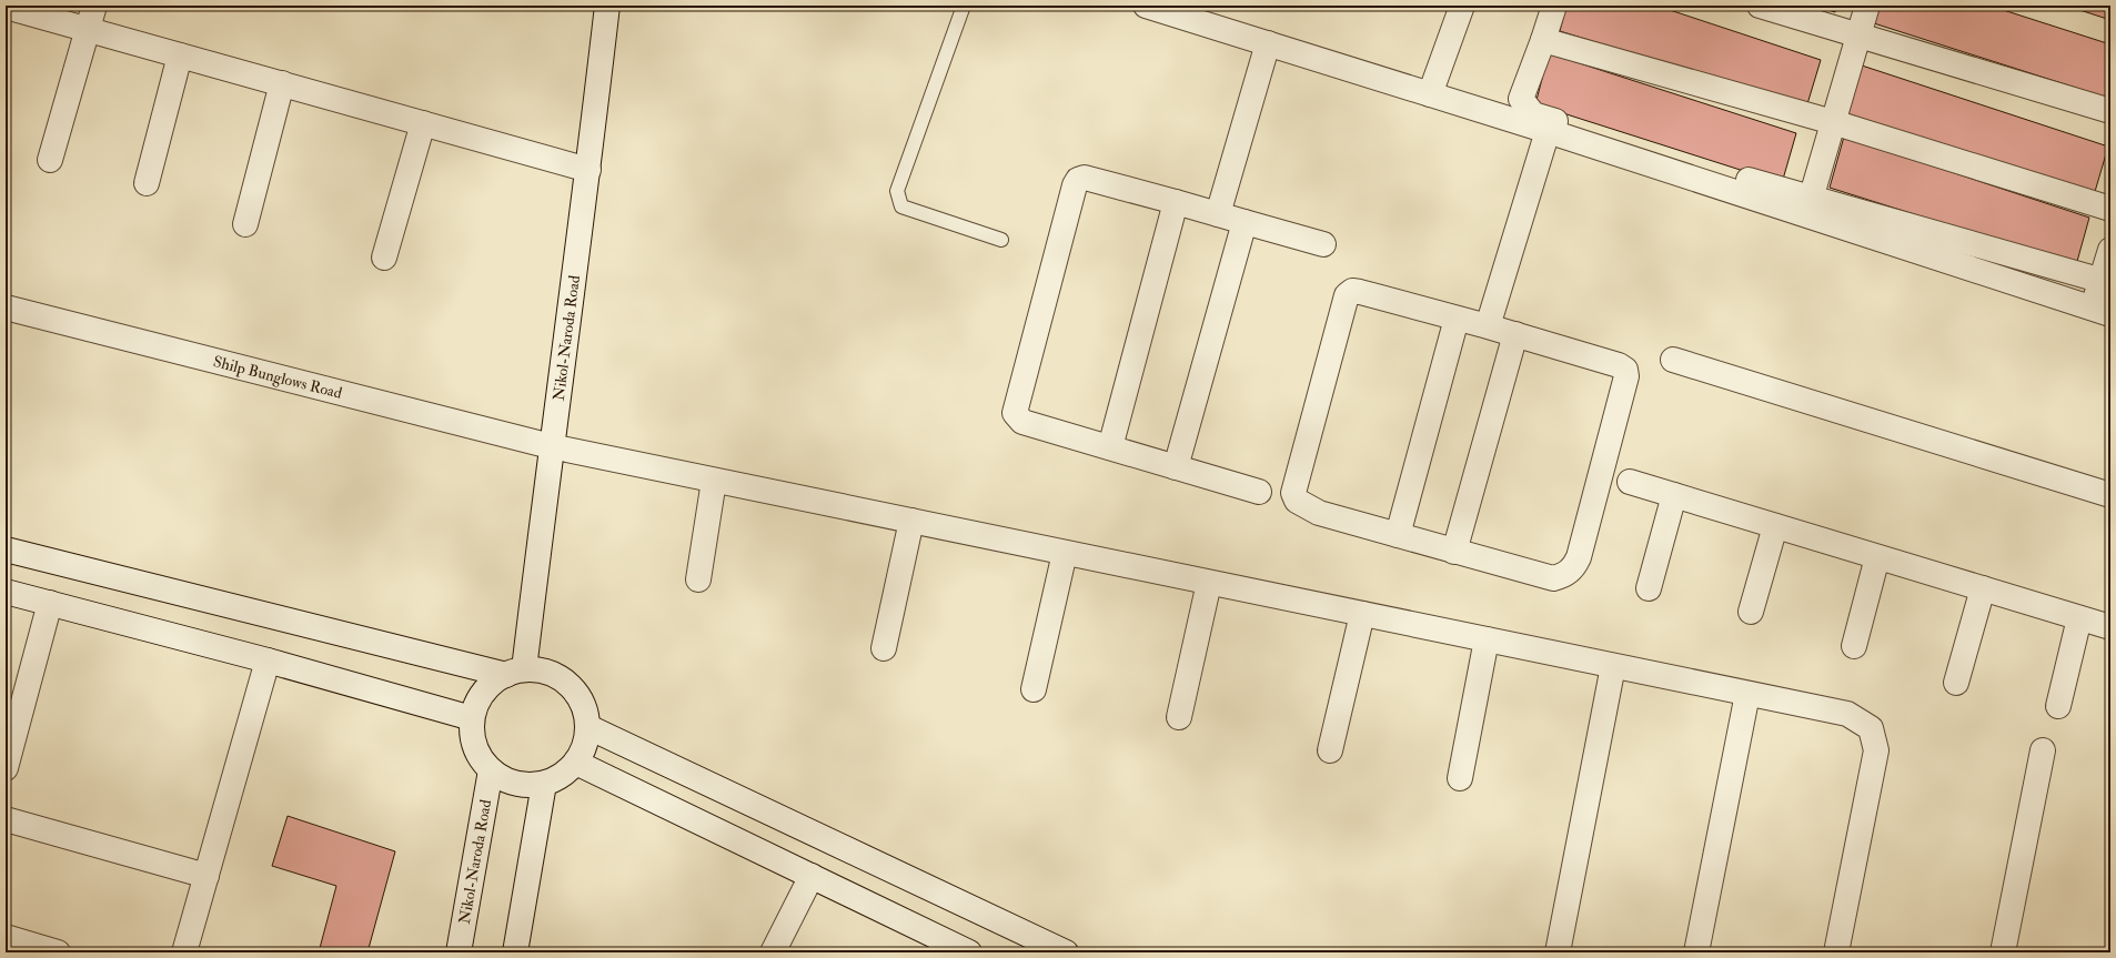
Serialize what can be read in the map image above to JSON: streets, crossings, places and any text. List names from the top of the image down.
{
  "streets": {
    "street": ["Nikol-Naroda Road", "Shilp Bunglows Road"]
  },
  "crossings": [
    ["Nikol-Naroda Road", "Shilp Bunglows Road"]
  ]
}
